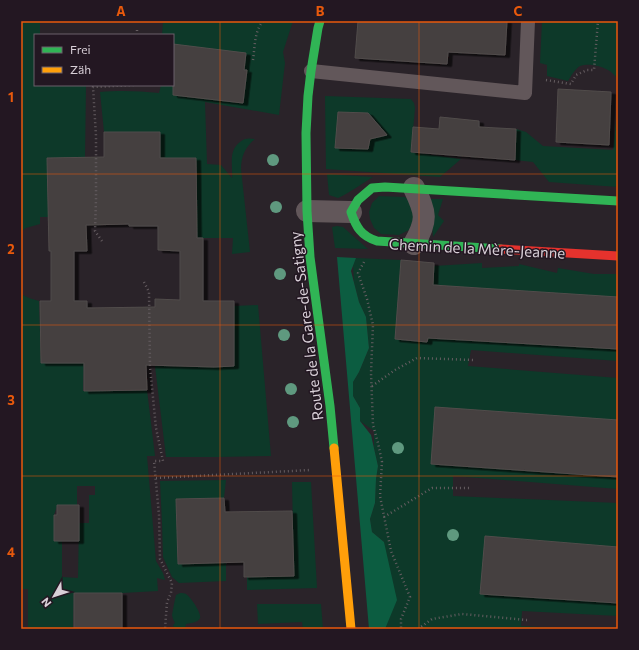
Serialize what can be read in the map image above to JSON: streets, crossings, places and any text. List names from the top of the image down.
{
  "streets": {
    "street": ["Chemin de la Mère-Jeanne", "Route de la Gare-de-Satigny"]
  },
  "legend": ["Frei", "Zäh"],
  "north": "bottom left",
  "grid": {
    "columns": ["A", "B", "C"],
    "rows": [
      "1",
      "2",
      "3",
      "4"
    ]
  }
}
